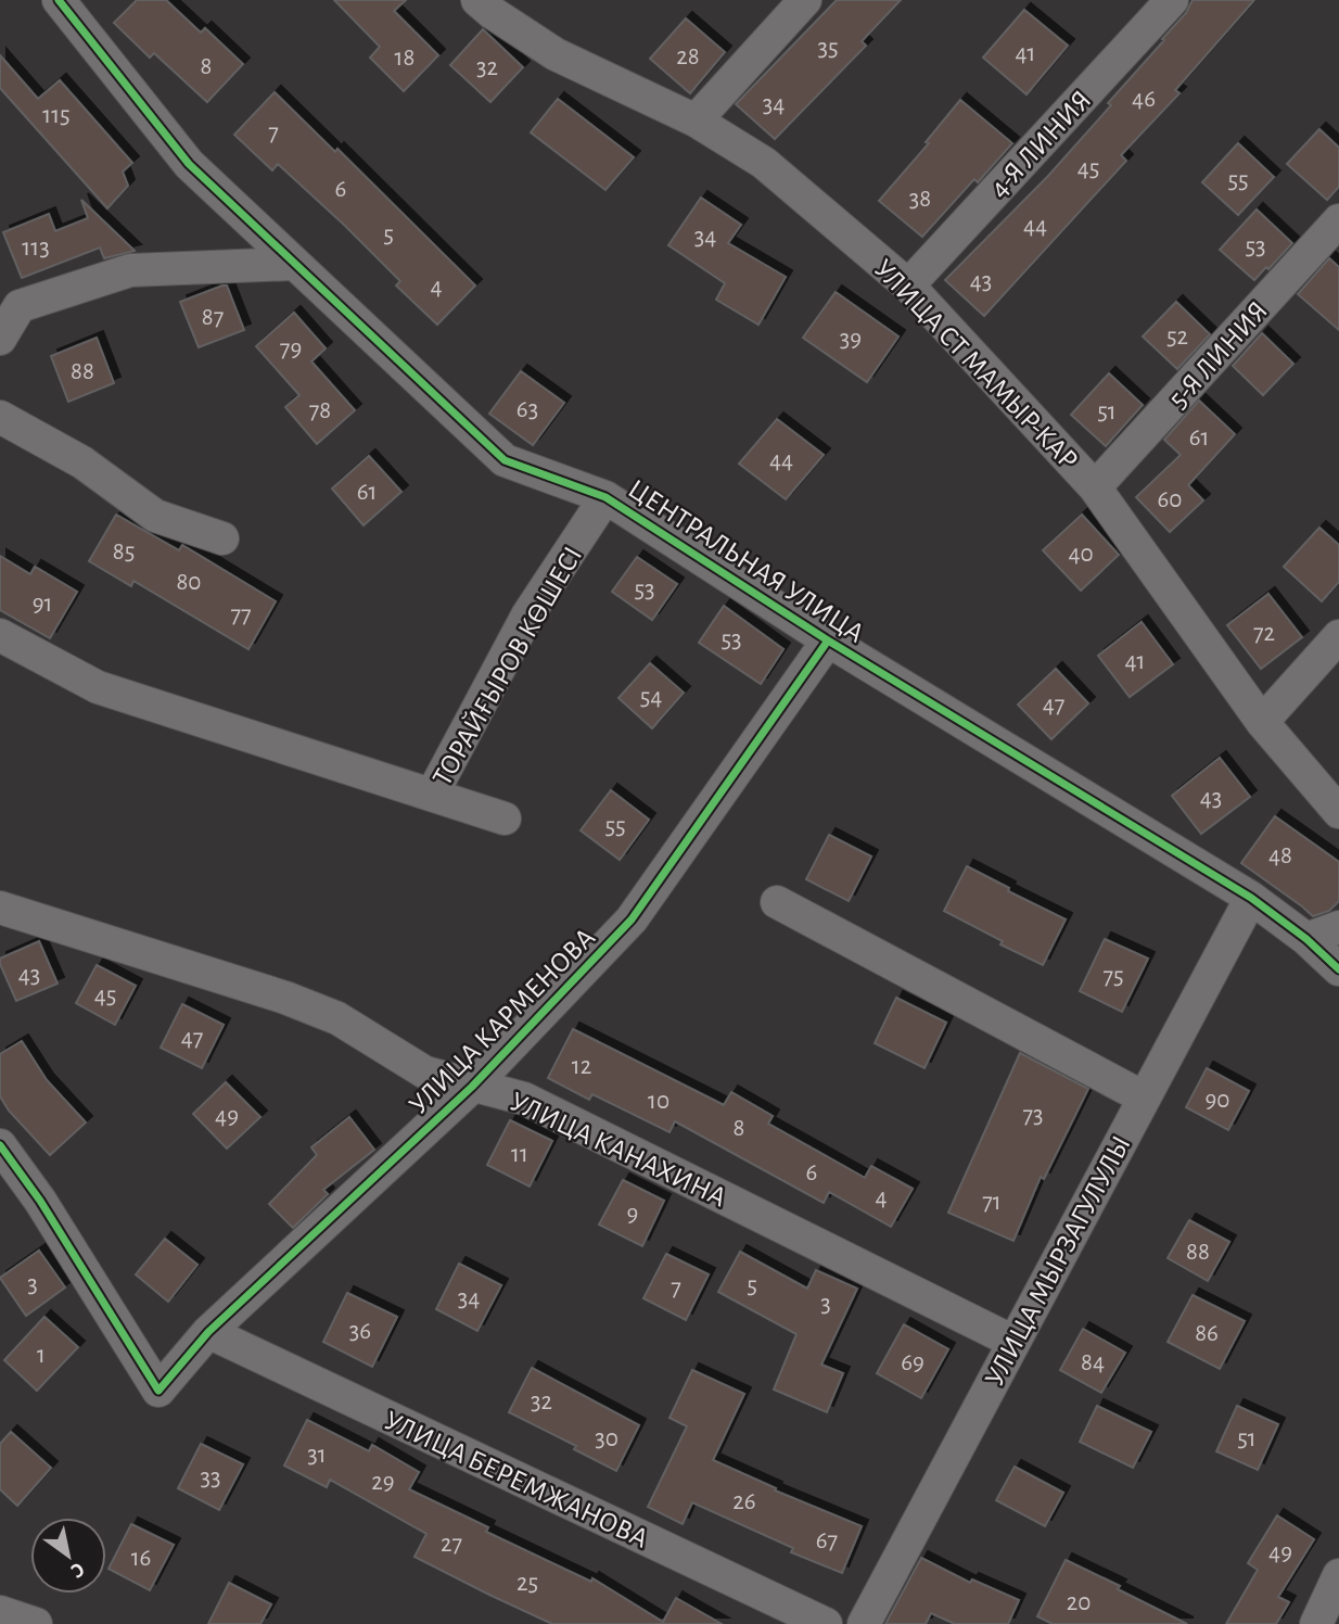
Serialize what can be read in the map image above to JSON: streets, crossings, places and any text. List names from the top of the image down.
{
  "streets": {
    "street": [
      "4-Я ЛИНИЯ",
      "5-Я ЛИНИЯ",
      "УЛИЦА СТ МАМЫР-КАР",
      "ЦЕНТРАЛЬНАЯ УЛИЦА",
      "ТОРАЙҒЫРОВ КӨШЕСІ",
      "УЛИЦА КАРМЕНОВА",
      "УЛИЦА КАНАХИНА",
      "УЛИЦА МЫРЗАГУЛУЛЫ",
      "УЛИЦА БЕРЕМЖАНОВА"
    ]
  },
  "crossings": [
    ["4-Я ЛИНИЯ", "УЛИЦА СТ МАМЫР-КАР"],
    ["5-Я ЛИНИЯ", "УЛИЦА СТ МАМЫР-КАР"],
    ["ЦЕНТРАЛЬНАЯ УЛИЦА", "ТОРАЙҒЫРОВ КӨШЕСІ"],
    ["ЦЕНТРАЛЬНАЯ УЛИЦА", "УЛИЦА КАРМЕНОВА"],
    ["ЦЕНТРАЛЬНАЯ УЛИЦА", "УЛИЦА МЫРЗАГУЛУЛЫ"],
    ["УЛИЦА КАРМЕНОВА", "УЛИЦА КАНАХИНА"],
    ["УЛИЦА КАРМЕНОВА", "УЛИЦА БЕРЕМЖАНОВА"],
    ["УЛИЦА КАНАХИНА", "УЛИЦА МЫРЗАГУЛУЛЫ"]
  ],
  "house_numbers": [
    "35",
    "41",
    "28",
    "18",
    "8",
    "32",
    "46",
    "34",
    "115",
    "7",
    "45",
    "55",
    "6",
    "38",
    "44",
    "5",
    "34",
    "53",
    "113",
    "43",
    "4",
    "87",
    "52",
    "39",
    "79",
    "88",
    "63",
    "78",
    "51",
    "61",
    "44",
    "61",
    "60",
    "85",
    "40",
    "80",
    "53",
    "91",
    "77",
    "72",
    "53",
    "41",
    "54",
    "47",
    "43",
    "55",
    "48",
    "43",
    "75",
    "45",
    "47",
    "12",
    "90",
    "10",
    "73",
    "49",
    "8",
    "11",
    "6",
    "4",
    "71",
    "9",
    "88",
    "3",
    "5",
    "7",
    "34",
    "3",
    "36",
    "86",
    "1",
    "69",
    "84",
    "32",
    "30",
    "51",
    "31",
    "33",
    "29",
    "26",
    "67",
    "27",
    "49",
    "16",
    "25",
    "20"
  ],
  "north": "bottom right"
}
